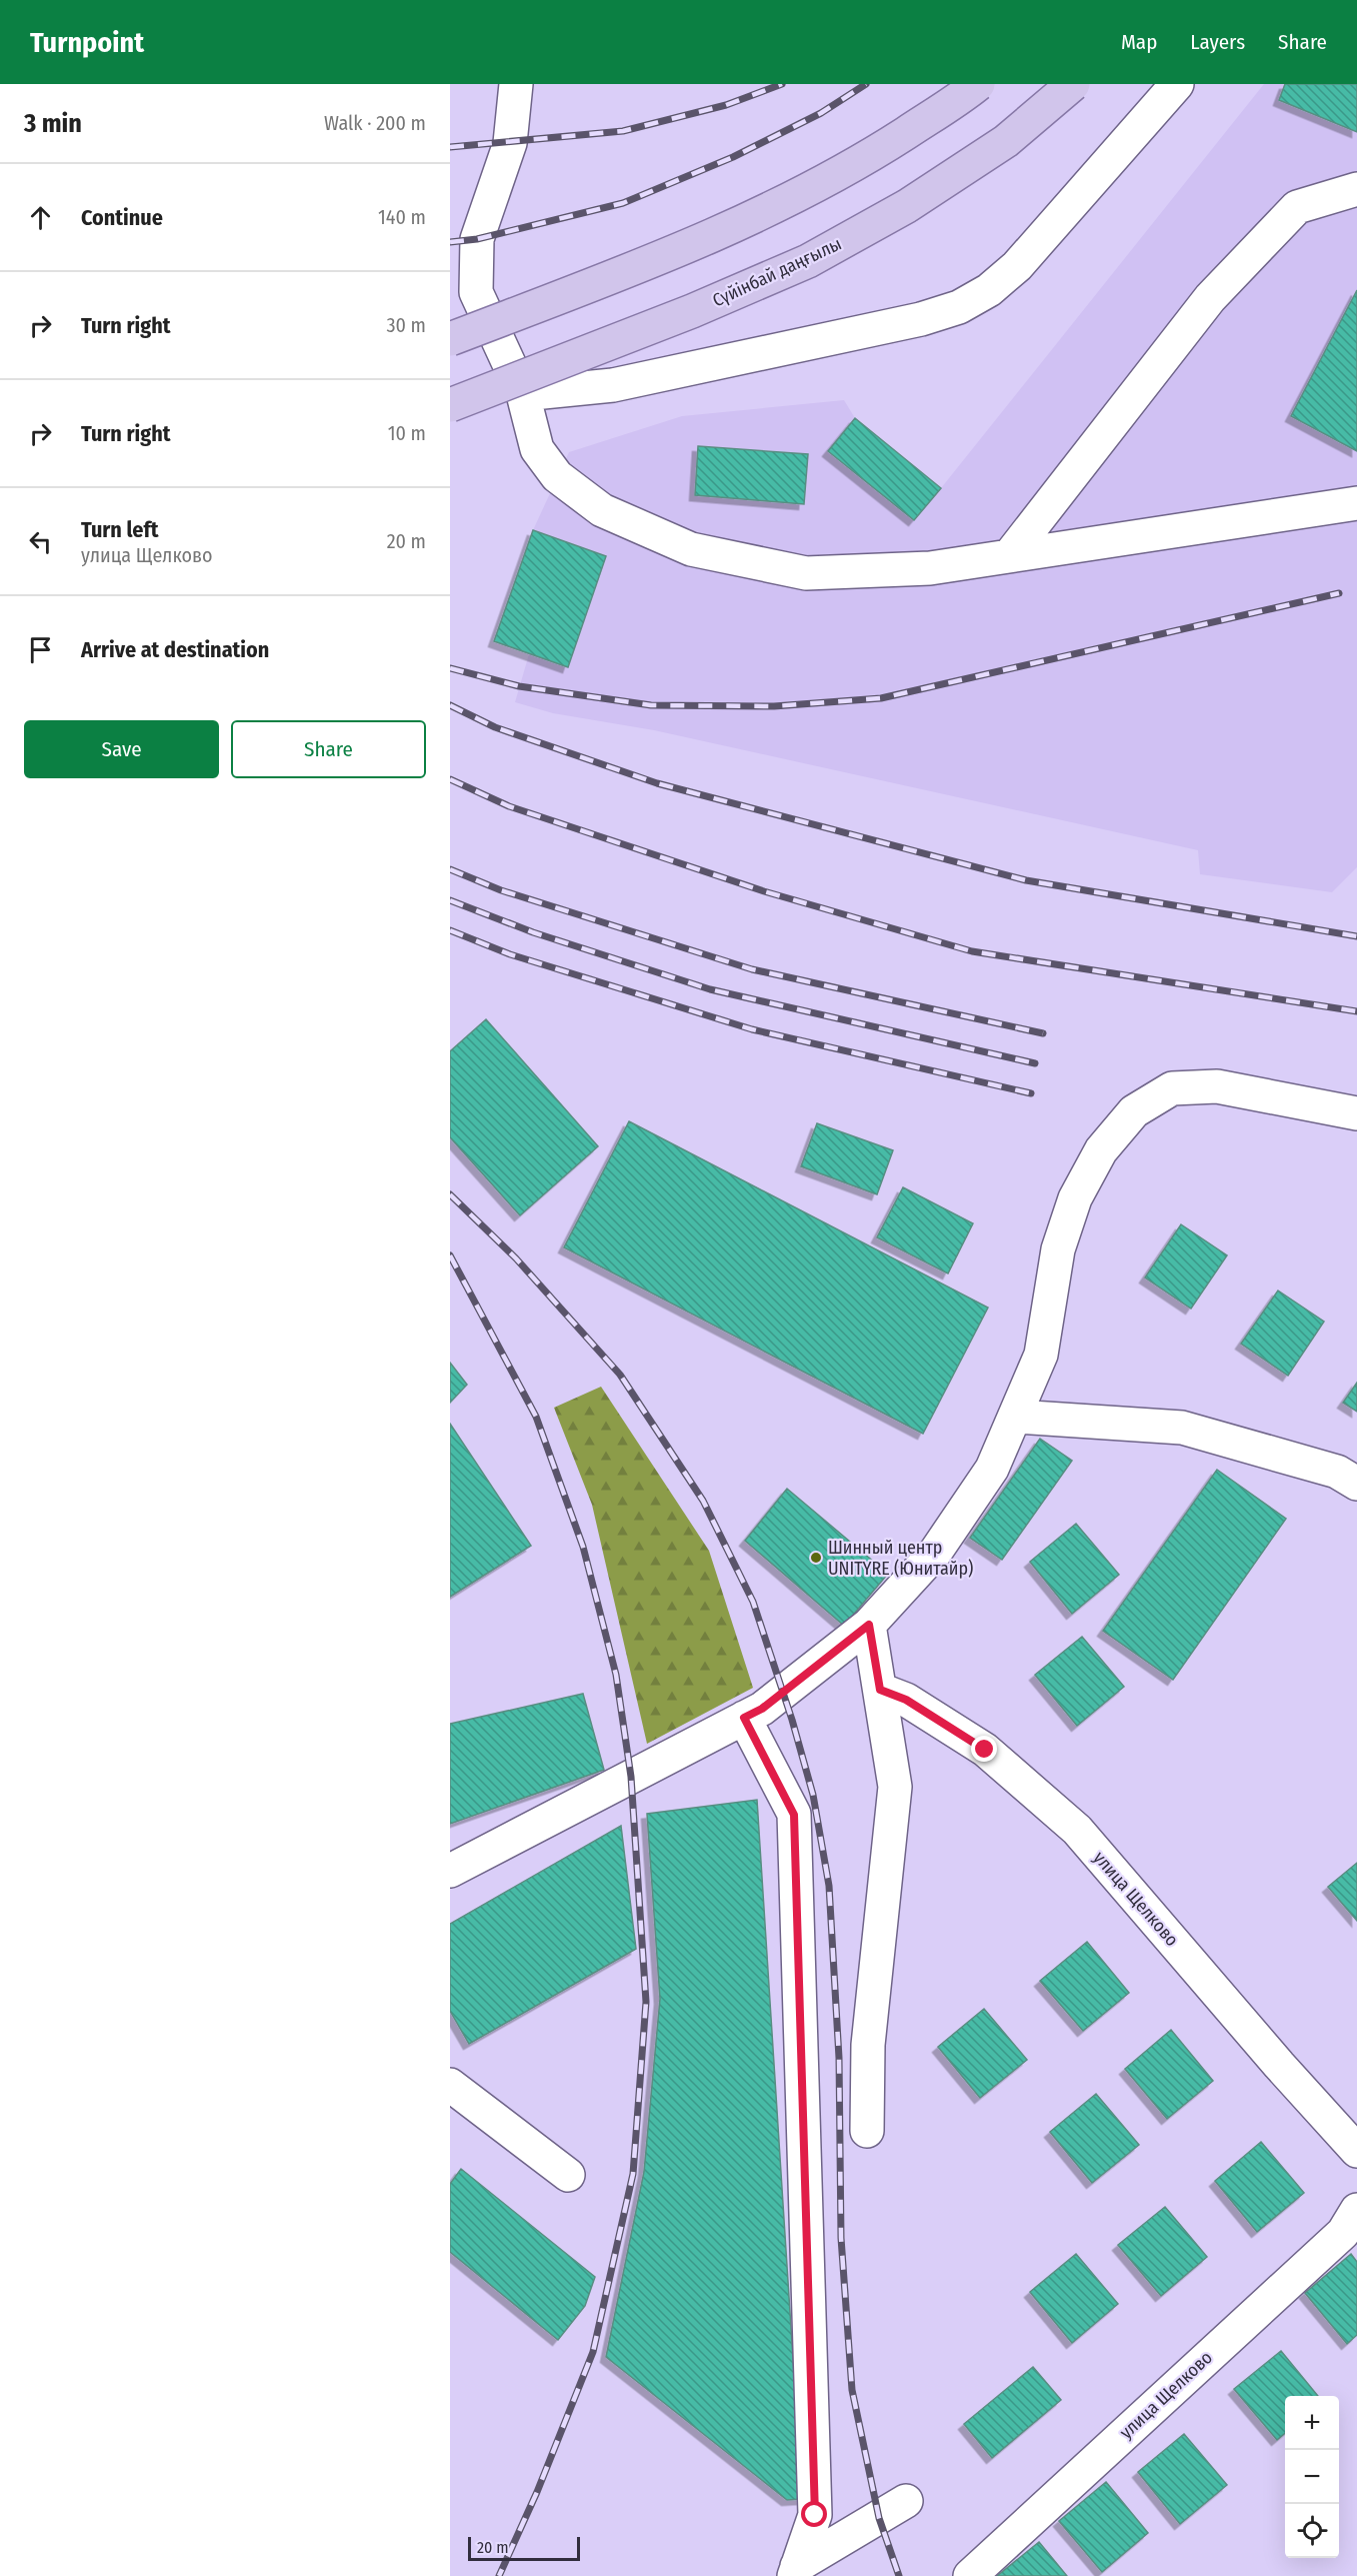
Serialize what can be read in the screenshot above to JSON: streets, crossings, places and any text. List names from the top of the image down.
{
  "streets": {
    "main road": ["Сүйінбай даңғылы"],
    "street": ["улица Щелково"]
  },
  "places": ["Шинный центр UNITYRE (Юнитайр)"],
  "scale_bar": "20 m",
  "page": {
    "header": "Turnpoint",
    "nav": ["Map", "Layers", "Share"],
    "heading": ["3 min", "Walk · 200 m"],
    "list": [
      ["Continue", "140 m"],
      ["Turn right", "30 m"],
      ["Turn right", "10 m"],
      ["Turn left", "улица Щелково", "20 m"],
      "Arrive at destination"
    ],
    "buttons": ["Save", "Share"],
    "map_buttons": ["+", "−"],
    "scale": "20 m"
  }
}
